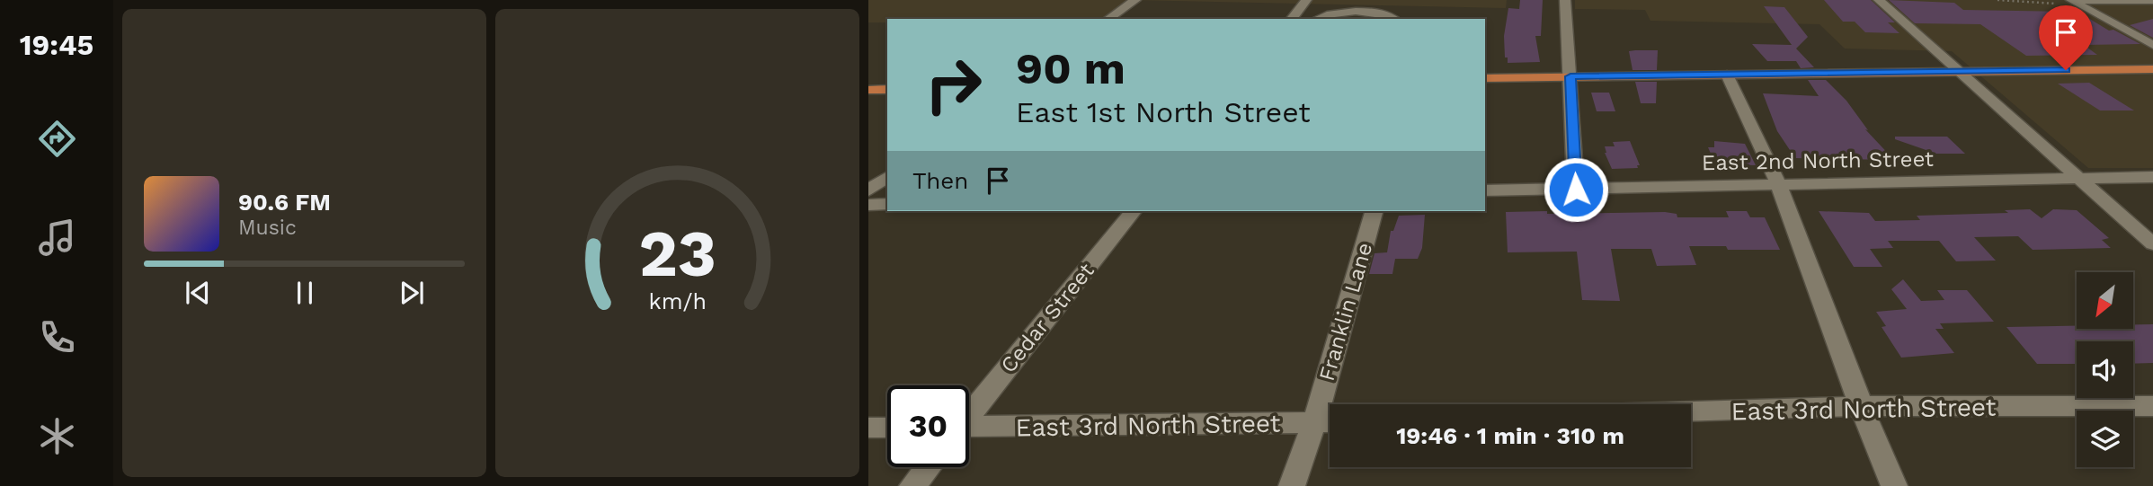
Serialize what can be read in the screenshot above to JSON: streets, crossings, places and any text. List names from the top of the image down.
{
  "streets": {
    "street": [
      "East 2nd North Street",
      "Franklin Lane",
      "Cedar Street",
      "East 3rd North Street"
    ]
  },
  "crossings": [
    ["Franklin Lane", "East 3rd North Street"]
  ],
  "north": "bottom left",
  "page": {
    "tabs": "19:45",
    "turn": ["90 m", "East 1st North Street"],
    "then": "Then",
    "song": ["90.6 FM", "Music"],
    "limit": "30",
    "trip": "19:46 · 1 min · 310 m",
    "gauge": ["23", "km/h"]
  }
}
